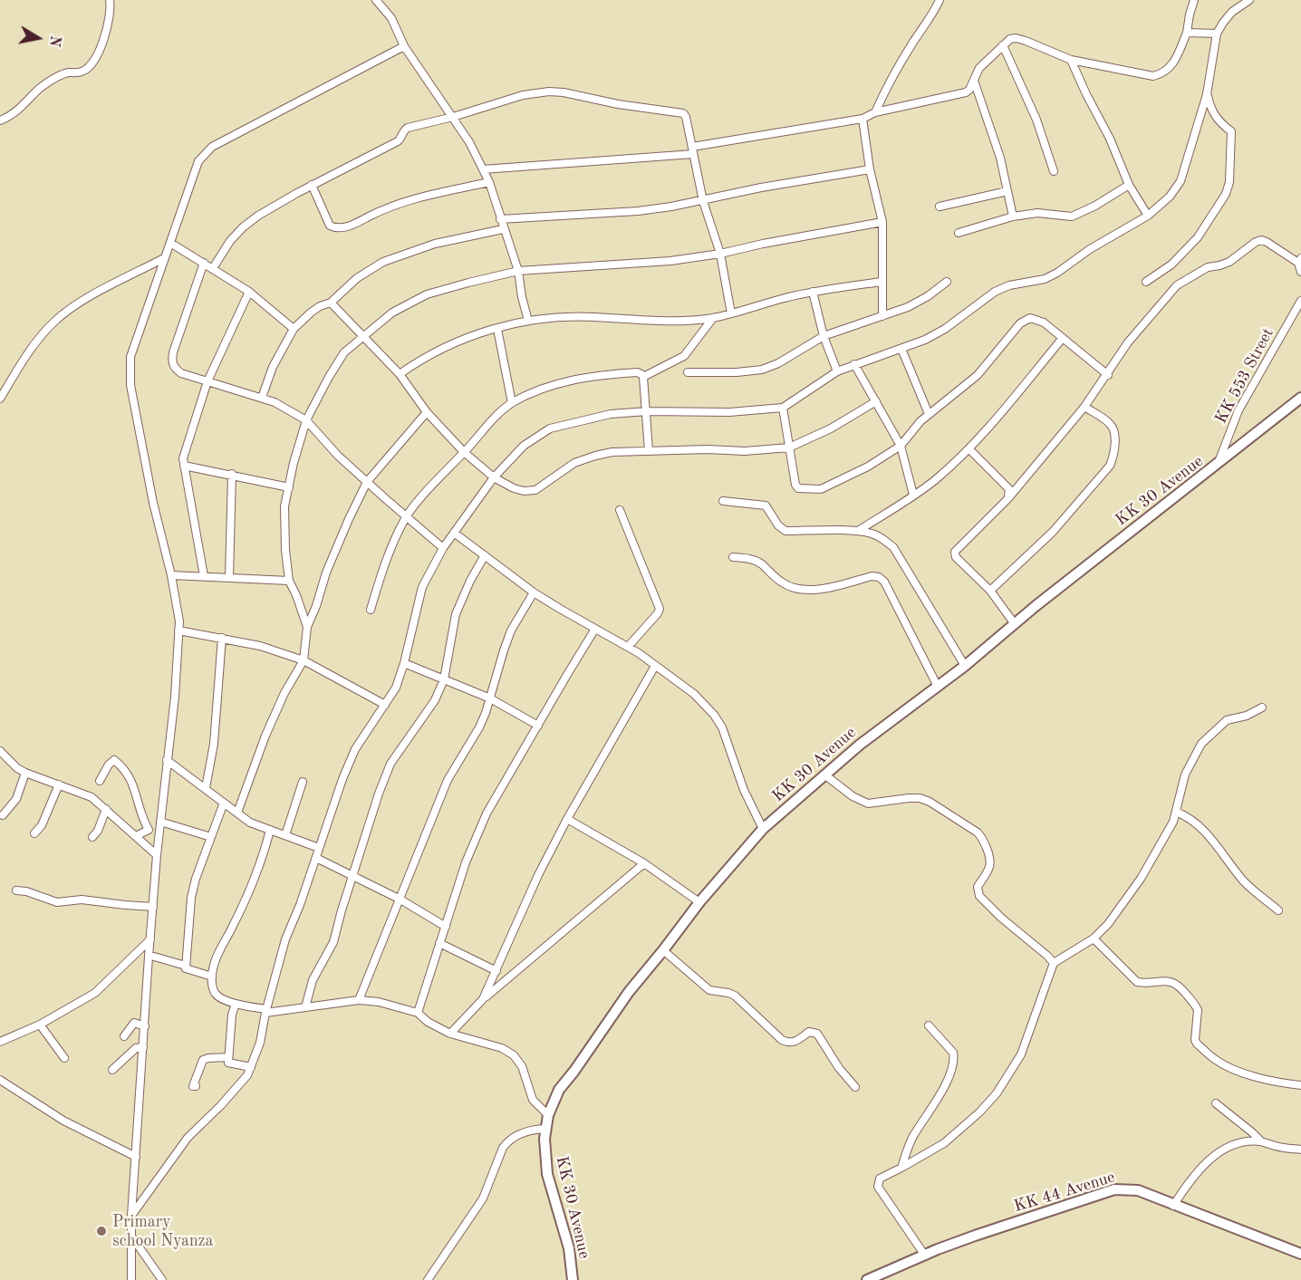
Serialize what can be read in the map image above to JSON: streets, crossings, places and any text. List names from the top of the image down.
{
  "streets": {
    "main road": ["KK 30 Avenue", "KK 44 Avenue"],
    "street": ["KK 553 Street"]
  },
  "crossings": [
    ["KK 553 Street", "KK 30 Avenue"]
  ],
  "places": ["Primary school Nyanza"],
  "north": "right"
}
